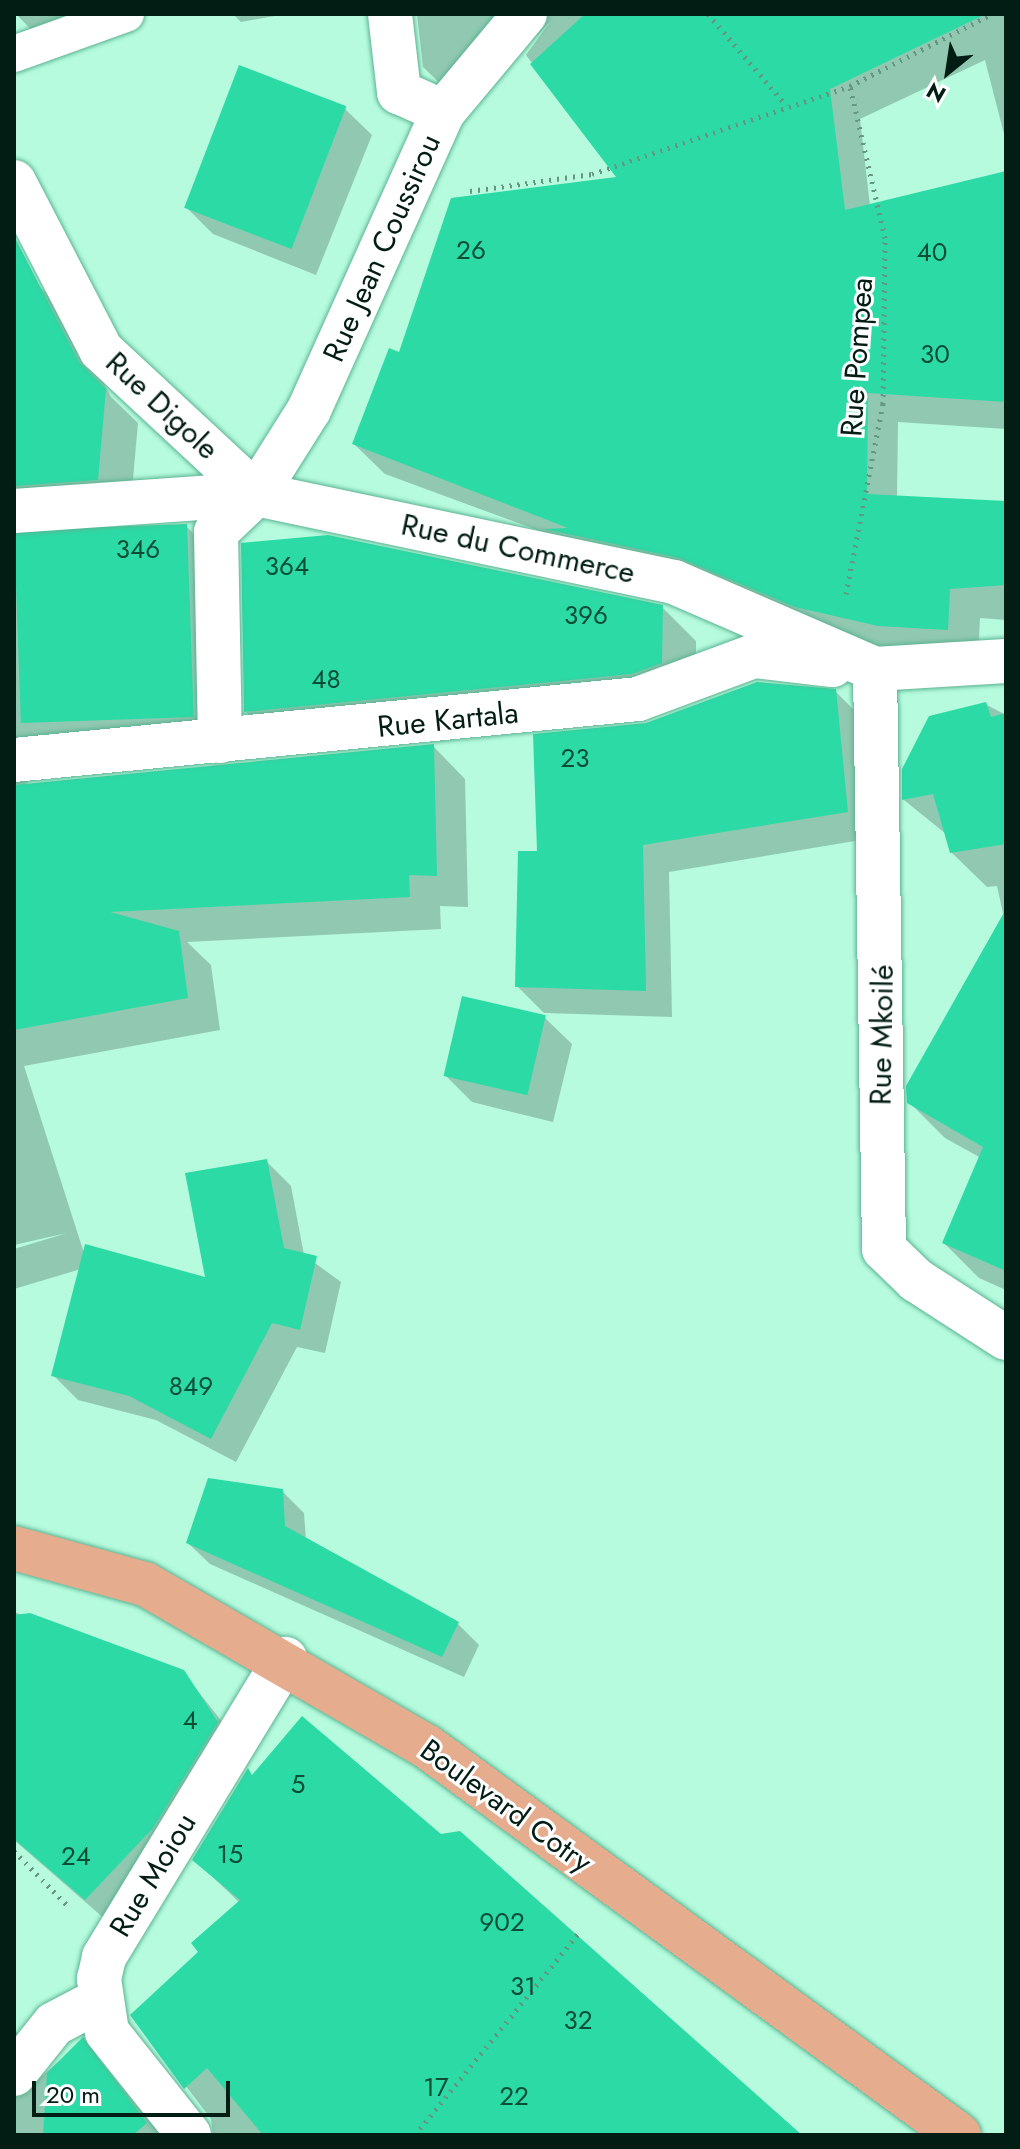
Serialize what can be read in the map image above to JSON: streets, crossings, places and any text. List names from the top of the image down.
{
  "streets": {
    "main road": ["Boulevard Cotry"],
    "street": [
      "Rue Jean Coussirou",
      "Rue Digole",
      "Rue du Commerce",
      "Rue Kartala",
      "Rue Mkoilé",
      "Rue Moiou"
    ],
    "path": ["Rue Pompea"]
  },
  "crossings": [
    ["Rue Jean Coussirou", "Rue Digole"],
    ["Rue Jean Coussirou", "Rue du Commerce"],
    ["Rue Jean Coussirou", "Rue Kartala"],
    ["Rue Pompea", "Rue du Commerce"],
    ["Rue Pompea", "Rue Kartala"],
    ["Rue Pompea", "Rue Mkoilé"],
    ["Rue Digole", "Rue du Commerce"],
    ["Rue du Commerce", "Rue Kartala"],
    ["Rue du Commerce", "Rue Mkoilé"],
    ["Rue Kartala", "Rue Mkoilé"],
    ["Boulevard Cotry", "Rue Moiou"]
  ],
  "house_numbers": [
    "26",
    "40",
    "30",
    "346",
    "364",
    "396",
    "48",
    "23",
    "849",
    "4",
    "5",
    "15",
    "24",
    "902",
    "31",
    "32",
    "17",
    "22"
  ],
  "scale_bar": "20 m",
  "north": "bottom left"
}
